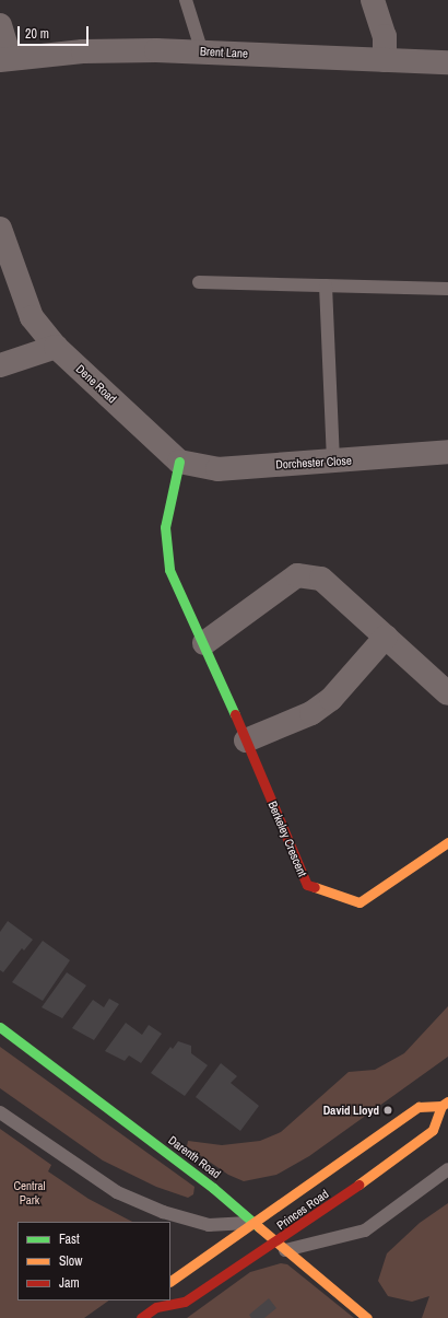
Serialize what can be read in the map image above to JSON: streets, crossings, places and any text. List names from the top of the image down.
{
  "streets": {
    "street": [
      "Brent Lane",
      "Dene Road",
      "Dorchester Close",
      "Berkeley Crescent",
      "Darenth Road",
      "Princes Road"
    ]
  },
  "crossings": [
    ["Dene Road", "Dorchester Close"],
    ["Dene Road", "Berkeley Crescent"],
    ["Dorchester Close", "Berkeley Crescent"],
    ["Darenth Road", "Princes Road"]
  ],
  "parks": ["Central Park"],
  "places": ["David Lloyd"],
  "legend": ["Fast", "Slow", "Jam"],
  "scale_bar": "20 m"
}
